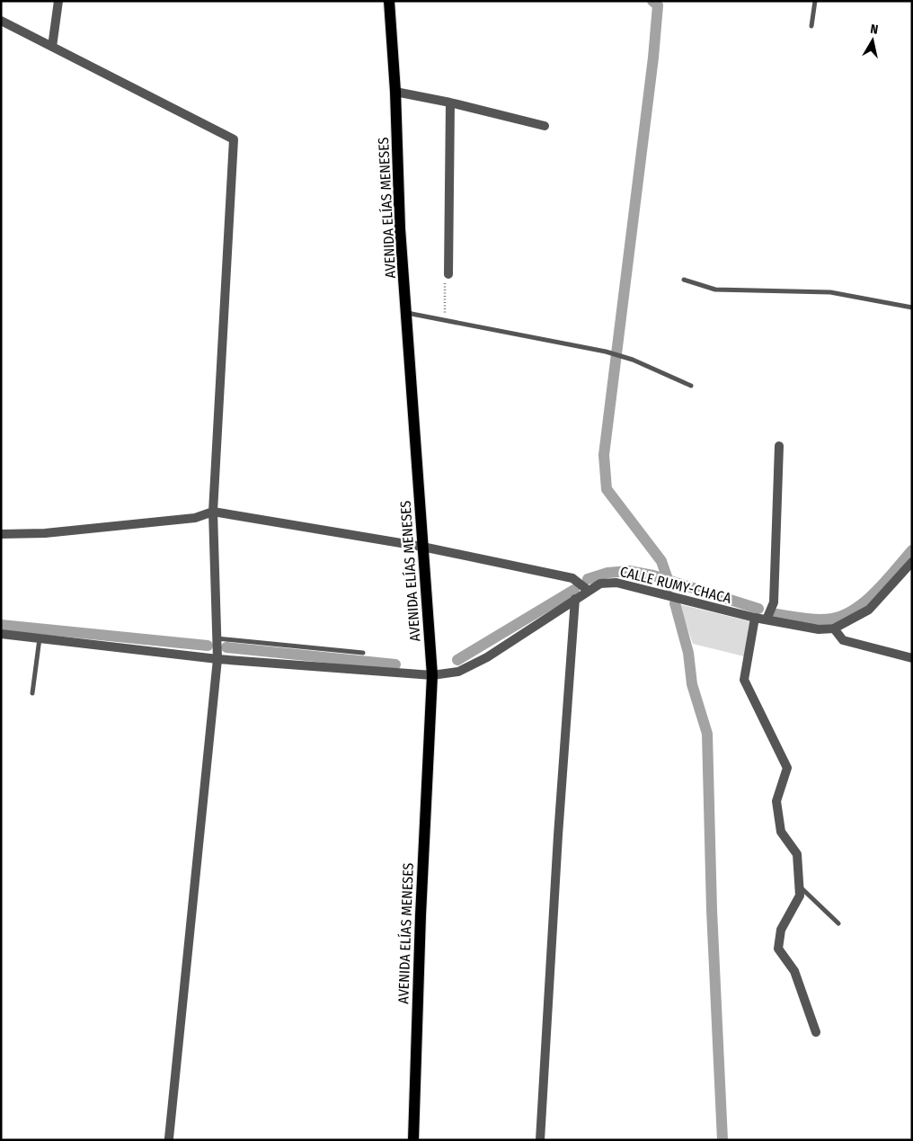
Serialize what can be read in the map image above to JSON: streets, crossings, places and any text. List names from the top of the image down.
{
  "streets": {
    "main road": ["AVENIDA ELÍAS MENESES"],
    "street": ["CALLE RUMY-CHACA"]
  },
  "crossings": [
    ["AVENIDA ELÍAS MENESES", "CALLE RUMY-CHACA"]
  ],
  "north": "top"
}
